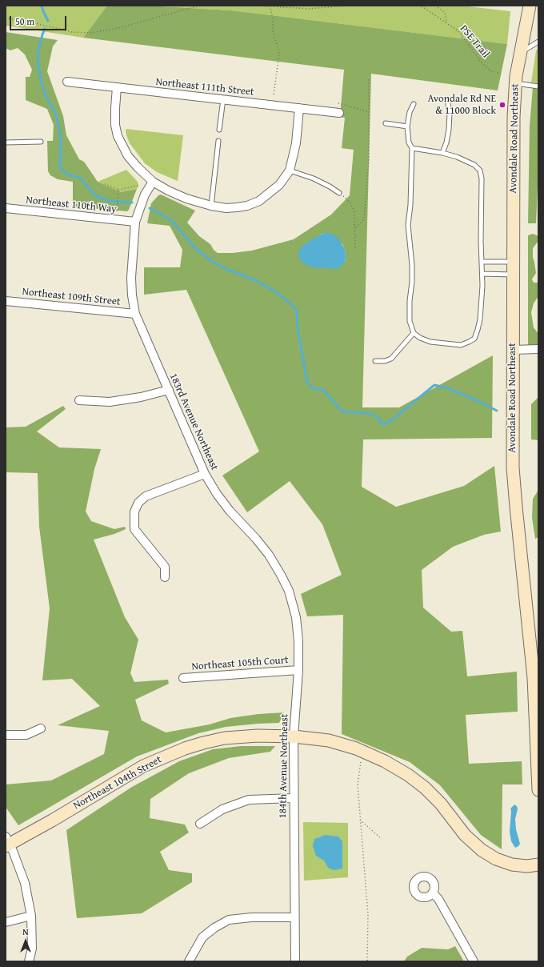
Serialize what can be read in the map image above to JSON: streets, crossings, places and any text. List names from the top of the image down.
{
  "streets": {
    "main road": ["Avondale Road Northeast", "Northeast 104th Street"],
    "street": [
      "Northeast 111th Street",
      "Northeast 110th Way",
      "Northeast 109th Street",
      "183rd Avenue Northeast",
      "Northeast 105th Court",
      "184th Avenue Northeast"
    ],
    "path": ["PSE Trail"]
  },
  "crossings": [
    ["Northeast 110th Way", "183rd Avenue Northeast"],
    ["Northeast 109th Street", "183rd Avenue Northeast"],
    ["183rd Avenue Northeast", "184th Avenue Northeast"],
    ["Northeast 105th Court", "184th Avenue Northeast"],
    ["184th Avenue Northeast", "Northeast 104th Street"]
  ],
  "places": ["Avondale Rd NE & 11000 Block"],
  "scale_bar": "50 m",
  "north": "top"
}
